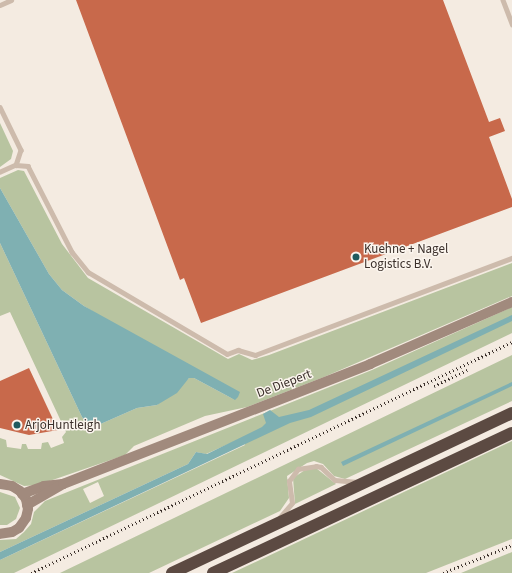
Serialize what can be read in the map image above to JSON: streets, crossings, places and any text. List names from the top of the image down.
{
  "streets": {
    "main road": ["De Diepert"]
  },
  "places": ["Kuehne + Nagel Logistics B.V.", "ArjoHuntleigh"]
}
